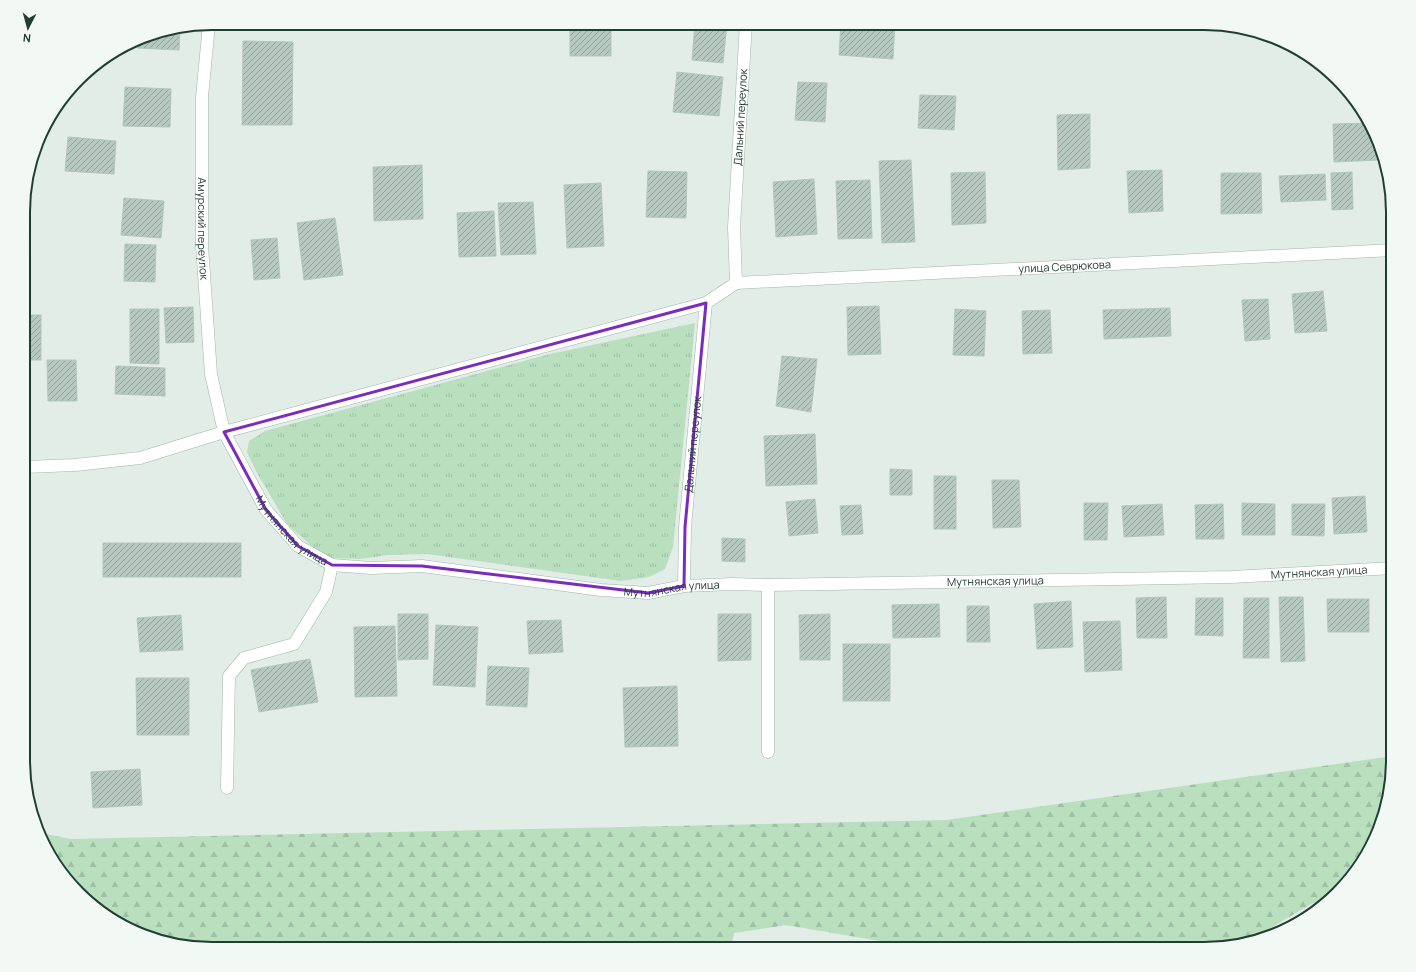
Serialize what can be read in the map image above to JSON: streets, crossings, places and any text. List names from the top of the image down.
{
  "streets": {
    "street": [
      "Дальний переулок",
      "Амурский переулок",
      "улица Севрюкова",
      "Мутнянская улица"
    ]
  },
  "crossings": [
    ["Дальний переулок", "улица Севрюкова"],
    ["Дальний переулок", "Мутнянская улица"],
    ["Амурский переулок", "Мутнянская улица"]
  ],
  "north": "bottom"
}
